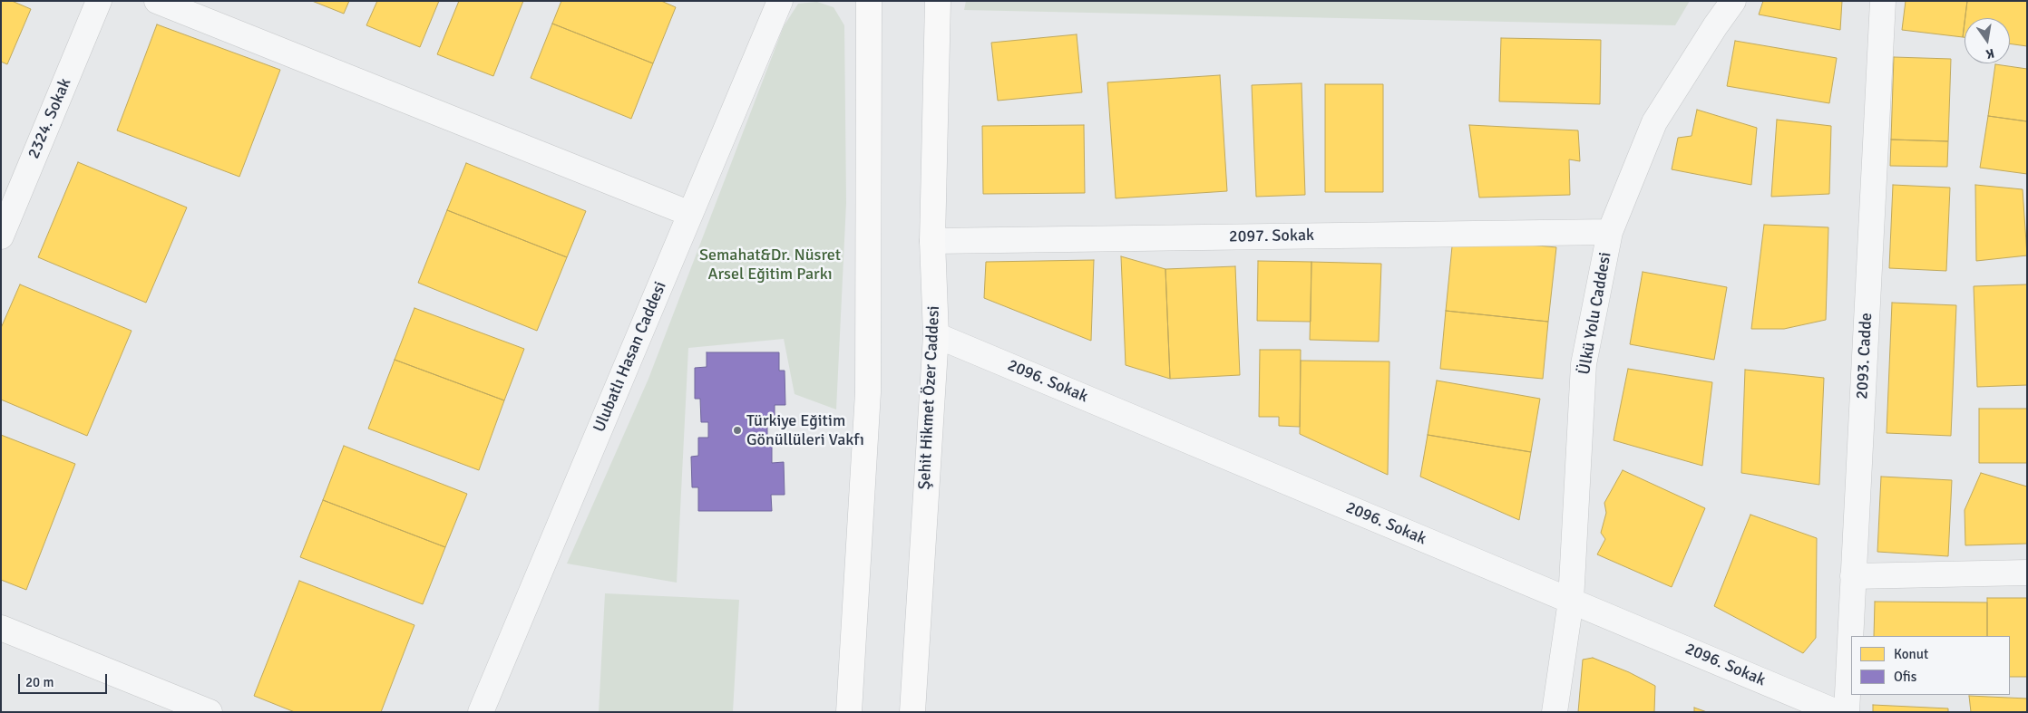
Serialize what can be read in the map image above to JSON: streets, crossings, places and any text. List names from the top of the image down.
{
  "streets": {
    "main road": ["Şehit Hikmet Özer Caddesi"],
    "street": [
      "2324. Sokak",
      "2097. Sokak",
      "Ülkü Yolu Caddesi",
      "2093. Cadde",
      "Ulubatlı Hasan Caddesi",
      "2096. Sokak"
    ]
  },
  "crossings": [
    ["2097. Sokak", "Ülkü Yolu Caddesi"],
    ["2097. Sokak", "Şehit Hikmet Özer Caddesi"],
    ["Ülkü Yolu Caddesi", "2096. Sokak"],
    ["2096. Sokak", "Şehit Hikmet Özer Caddesi"]
  ],
  "parks": ["Semahat&Dr. Nüsret Arsel Eğitim Parkı"],
  "places": ["Türkiye Eğitim Gönüllüleri Vakfı"],
  "legend": ["Konut", "Ofis"],
  "scale_bar": "20 m",
  "north": "bottom"
}
